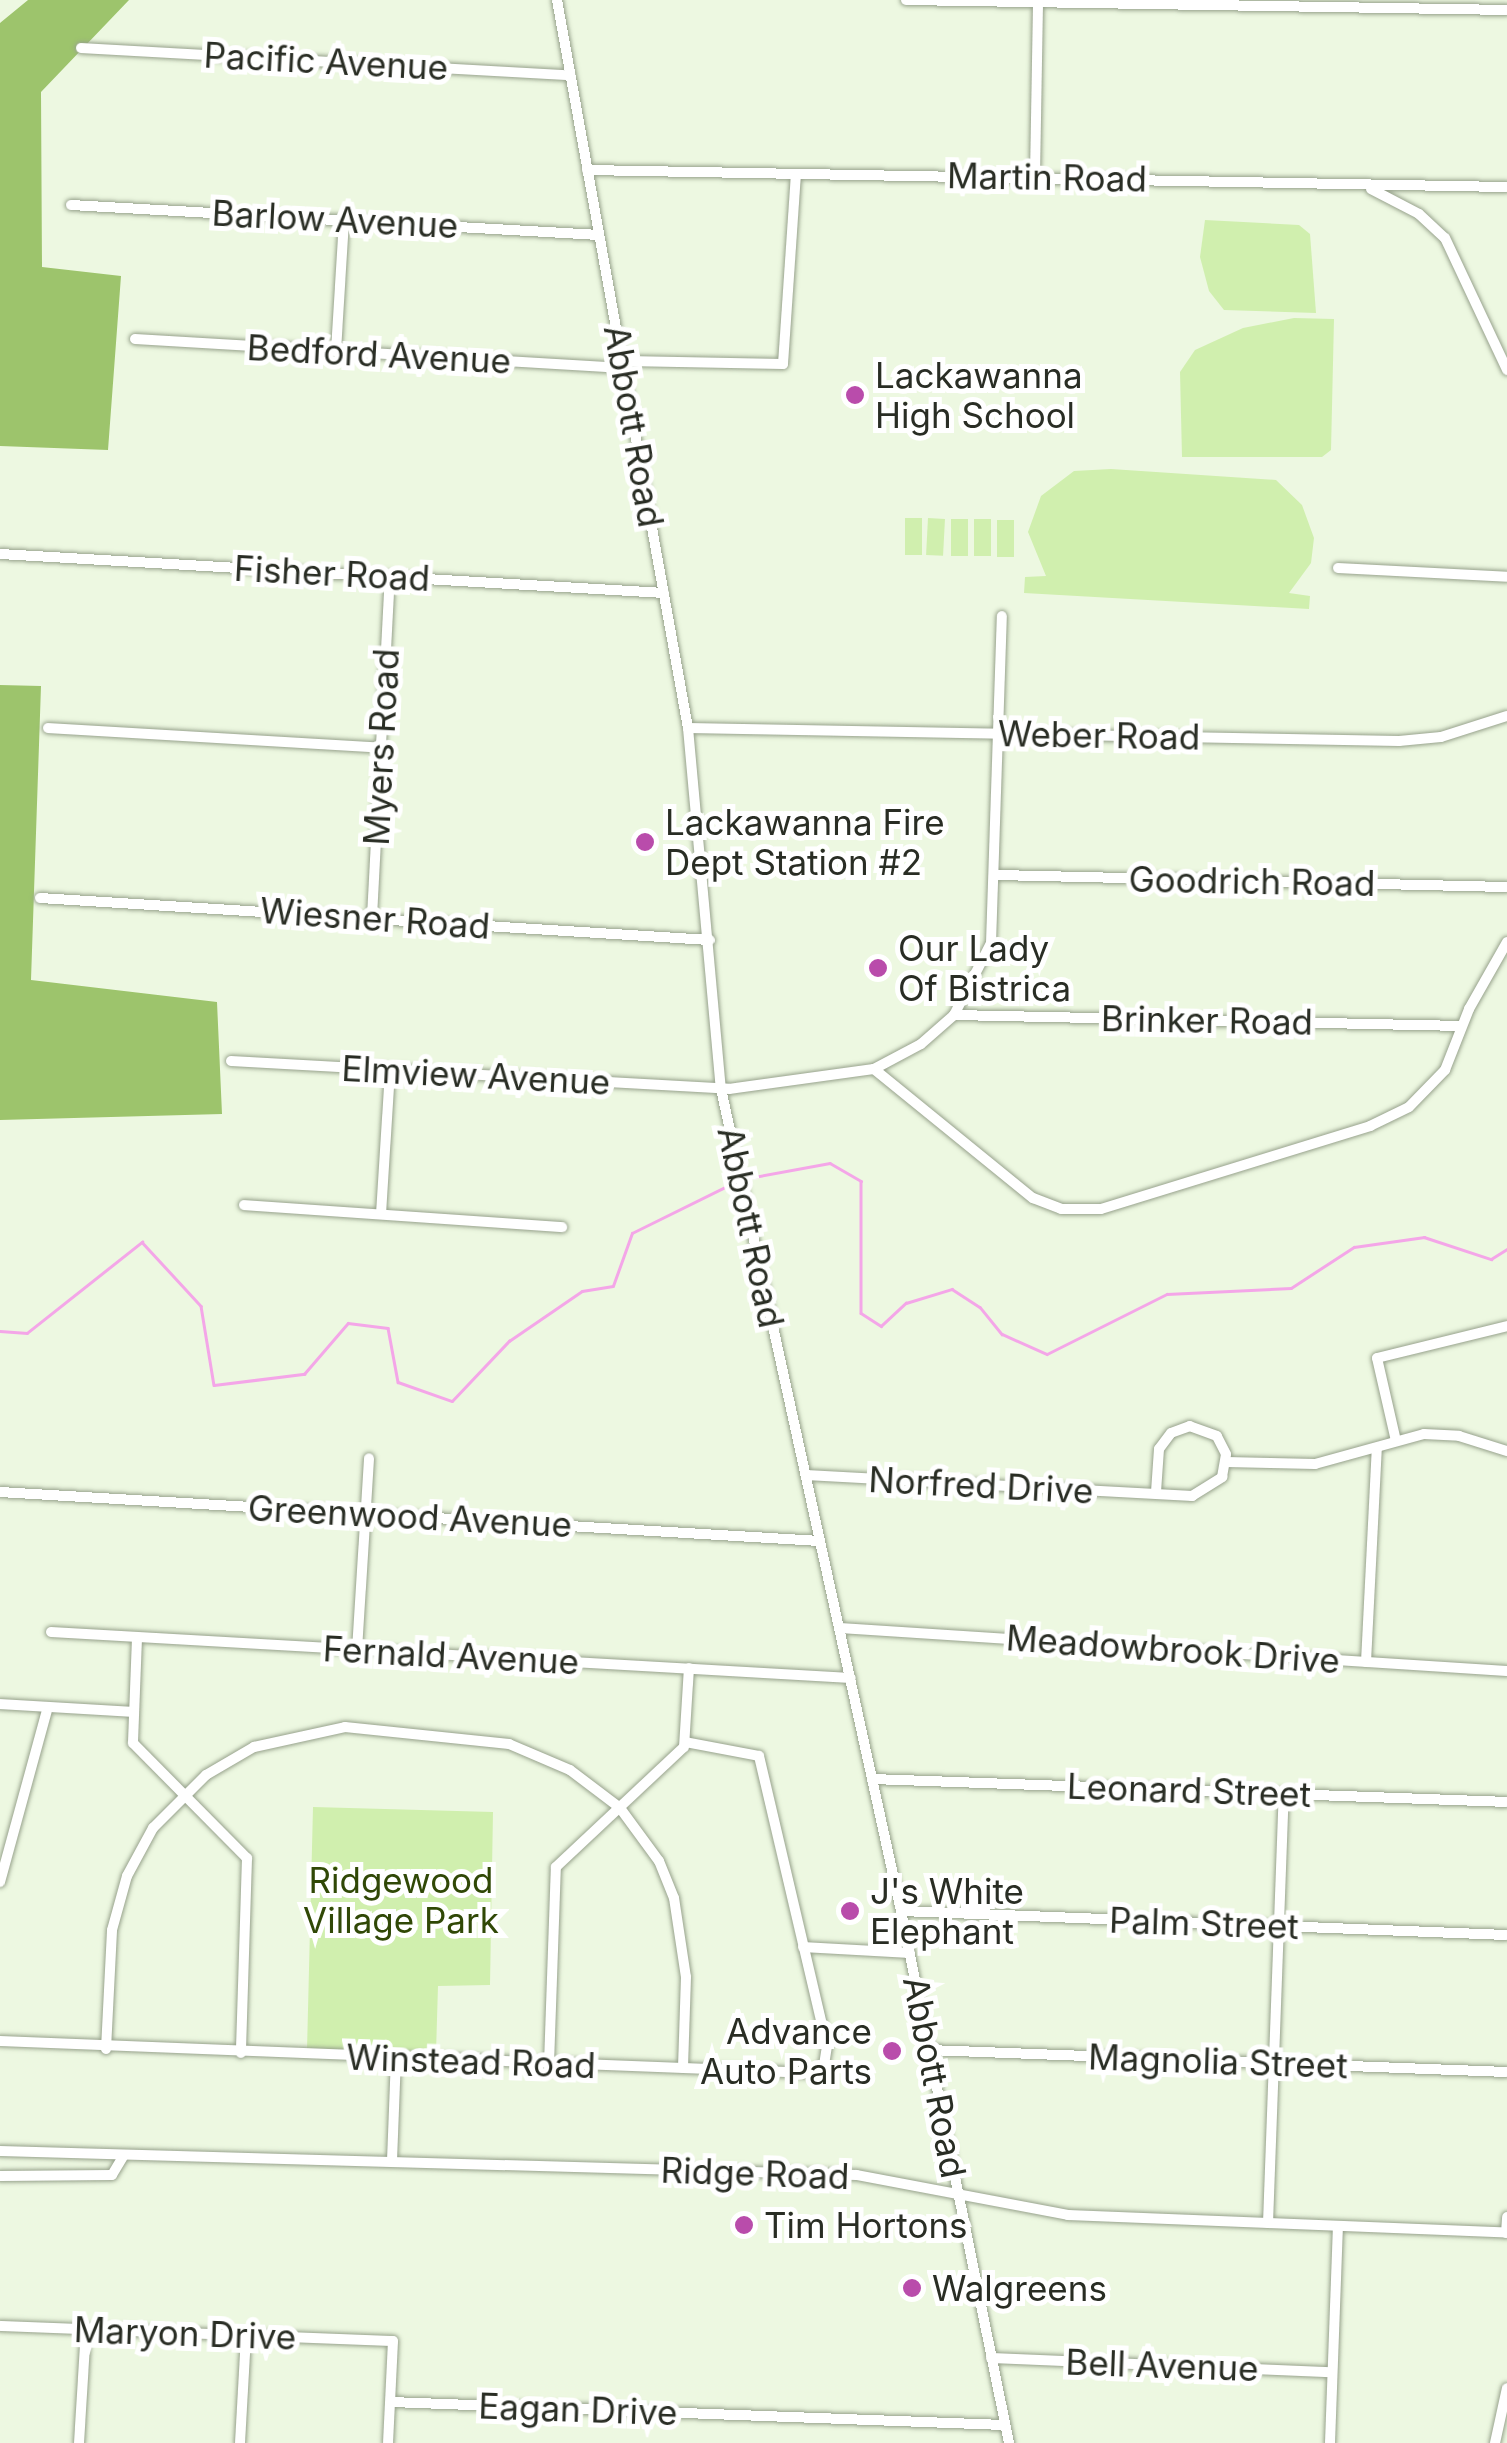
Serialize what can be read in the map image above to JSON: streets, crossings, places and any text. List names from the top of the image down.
{
  "streets": {
    "street": [
      "Pacific Avenue",
      "Martin Road",
      "Barlow Avenue",
      "Bedford Avenue",
      "Abbott Road",
      "Fisher Road",
      "Weber Road",
      "Myers Road",
      "Goodrich Road",
      "Wiesner Road",
      "Brinker Road",
      "Elmview Avenue",
      "Norfred Drive",
      "Greenwood Avenue",
      "Meadowbrook Drive",
      "Fernald Avenue",
      "Leonard Street",
      "Palm Street",
      "Winstead Road",
      "Magnolia Street",
      "Ridge Road",
      "Maryon Drive",
      "Bell Avenue",
      "Eagan Drive"
    ]
  },
  "crossings": [
    ["Pacific Avenue", "Abbott Road"],
    ["Martin Road", "Bedford Avenue"],
    ["Martin Road", "Abbott Road"],
    ["Barlow Avenue", "Abbott Road"],
    ["Bedford Avenue", "Abbott Road"],
    ["Abbott Road", "Fisher Road"],
    ["Abbott Road", "Weber Road"],
    ["Abbott Road", "Wiesner Road"],
    ["Abbott Road", "Elmview Avenue"],
    ["Abbott Road", "Norfred Drive"],
    ["Abbott Road", "Greenwood Avenue"],
    ["Abbott Road", "Meadowbrook Drive"],
    ["Abbott Road", "Fernald Avenue"],
    ["Abbott Road", "Leonard Street"],
    ["Abbott Road", "Palm Street"],
    ["Abbott Road", "Magnolia Street"],
    ["Abbott Road", "Ridge Road"],
    ["Abbott Road", "Bell Avenue"],
    ["Abbott Road", "Eagan Drive"],
    ["Fisher Road", "Myers Road"],
    ["Myers Road", "Wiesner Road"],
    ["Maryon Drive", "Eagan Drive"]
  ],
  "parks": ["Ridgewood Village Park"],
  "places": [
    "Lackawanna High School",
    "Lackawanna Fire Dept Station #2",
    "Our Lady Of Bistrica",
    "J's White Elephant",
    "Advance Auto Parts",
    "Tim Hortons",
    "Walgreens"
  ]
}
